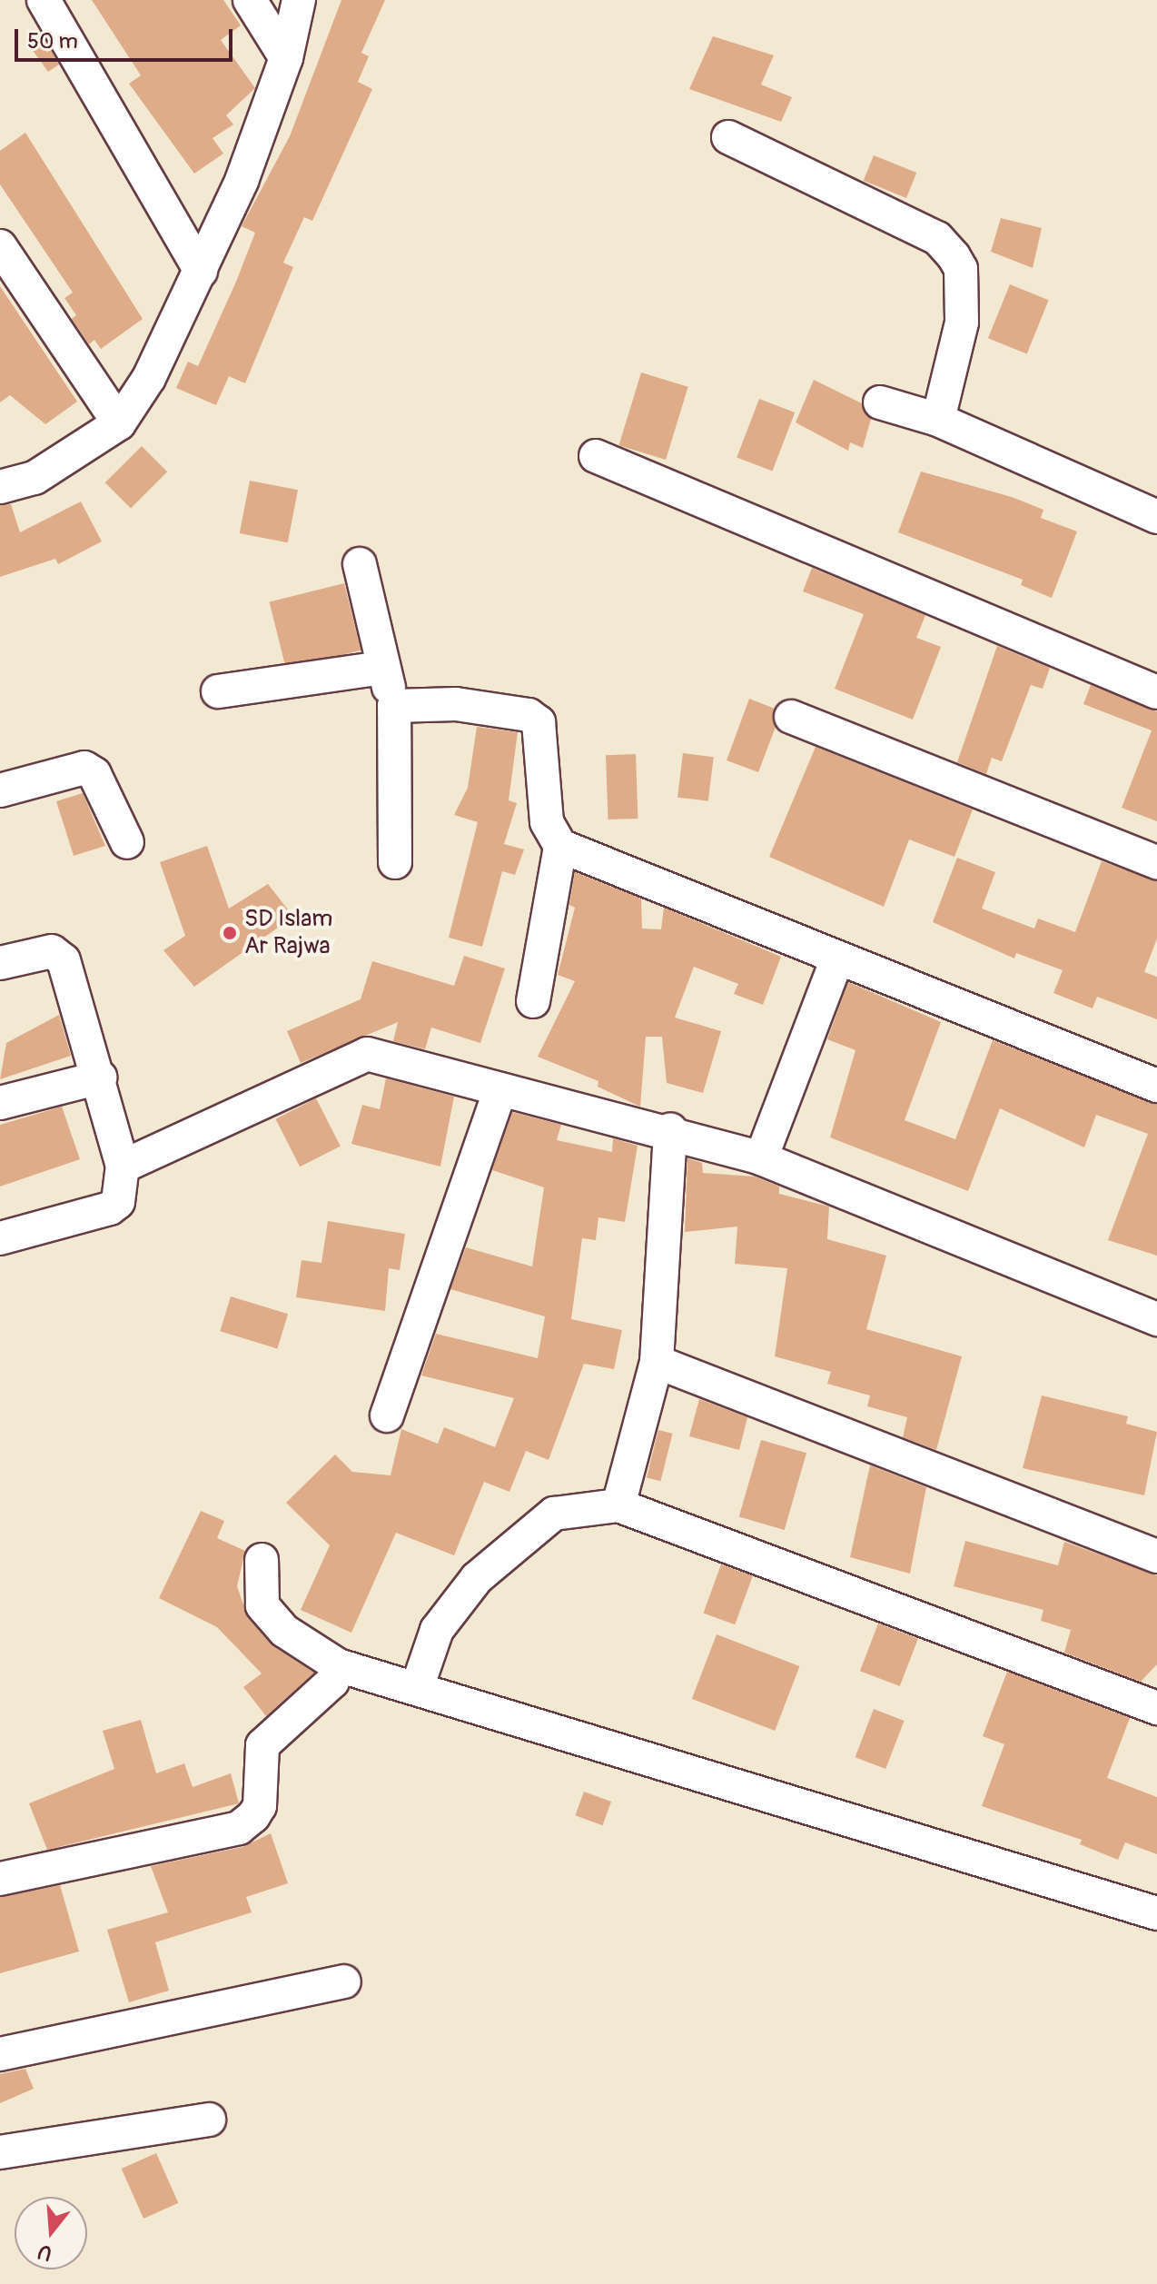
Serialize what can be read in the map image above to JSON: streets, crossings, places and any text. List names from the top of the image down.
{
  "places": ["SD Islam Ar Rajwa"],
  "scale_bar": "50 m",
  "north": "bottom"
}
